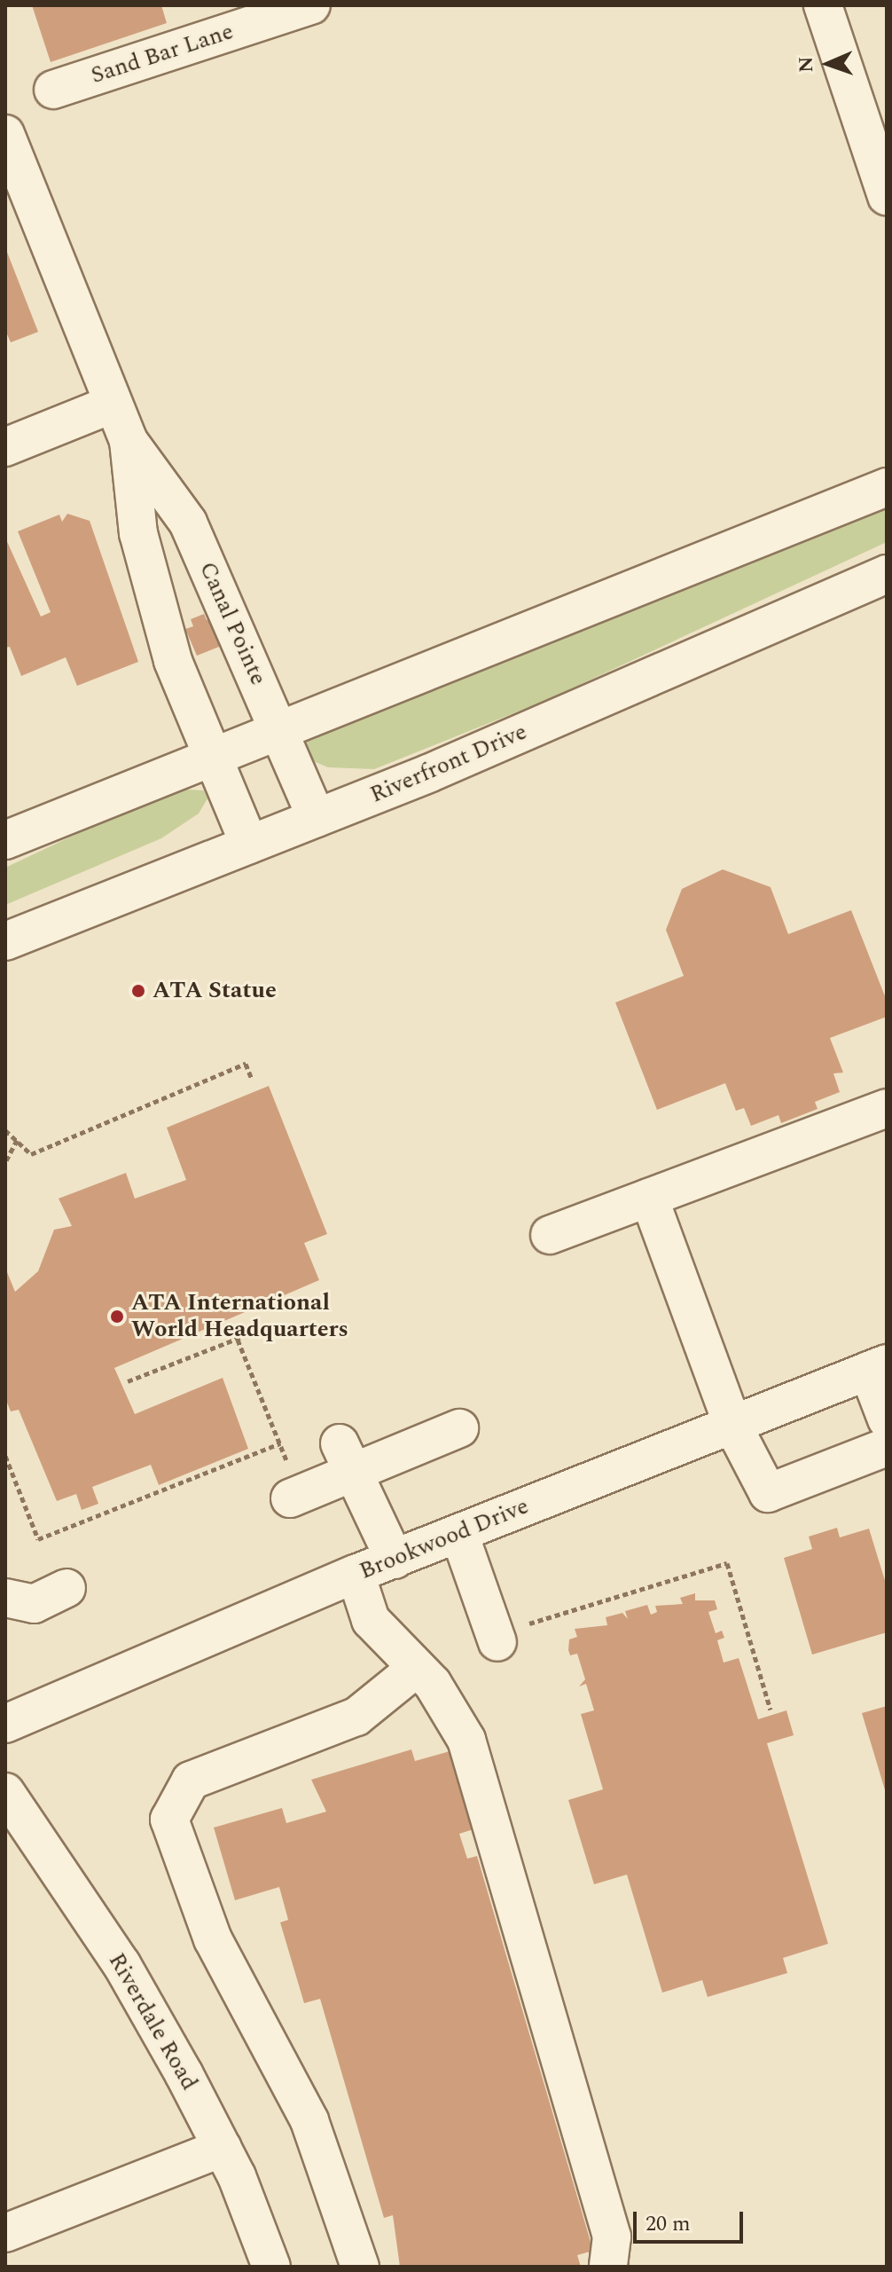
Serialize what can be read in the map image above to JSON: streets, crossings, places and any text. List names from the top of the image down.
{
  "streets": {
    "street": [
      "Sand Bar Lane",
      "Canal Pointe",
      "Riverfront Drive",
      "Brookwood Drive",
      "Riverdale Road"
    ]
  },
  "crossings": [
    ["Canal Pointe", "Riverfront Drive"]
  ],
  "places": ["ATA Statue", "ATA International World Headquarters"],
  "scale_bar": "20 m",
  "north": "left"
}
